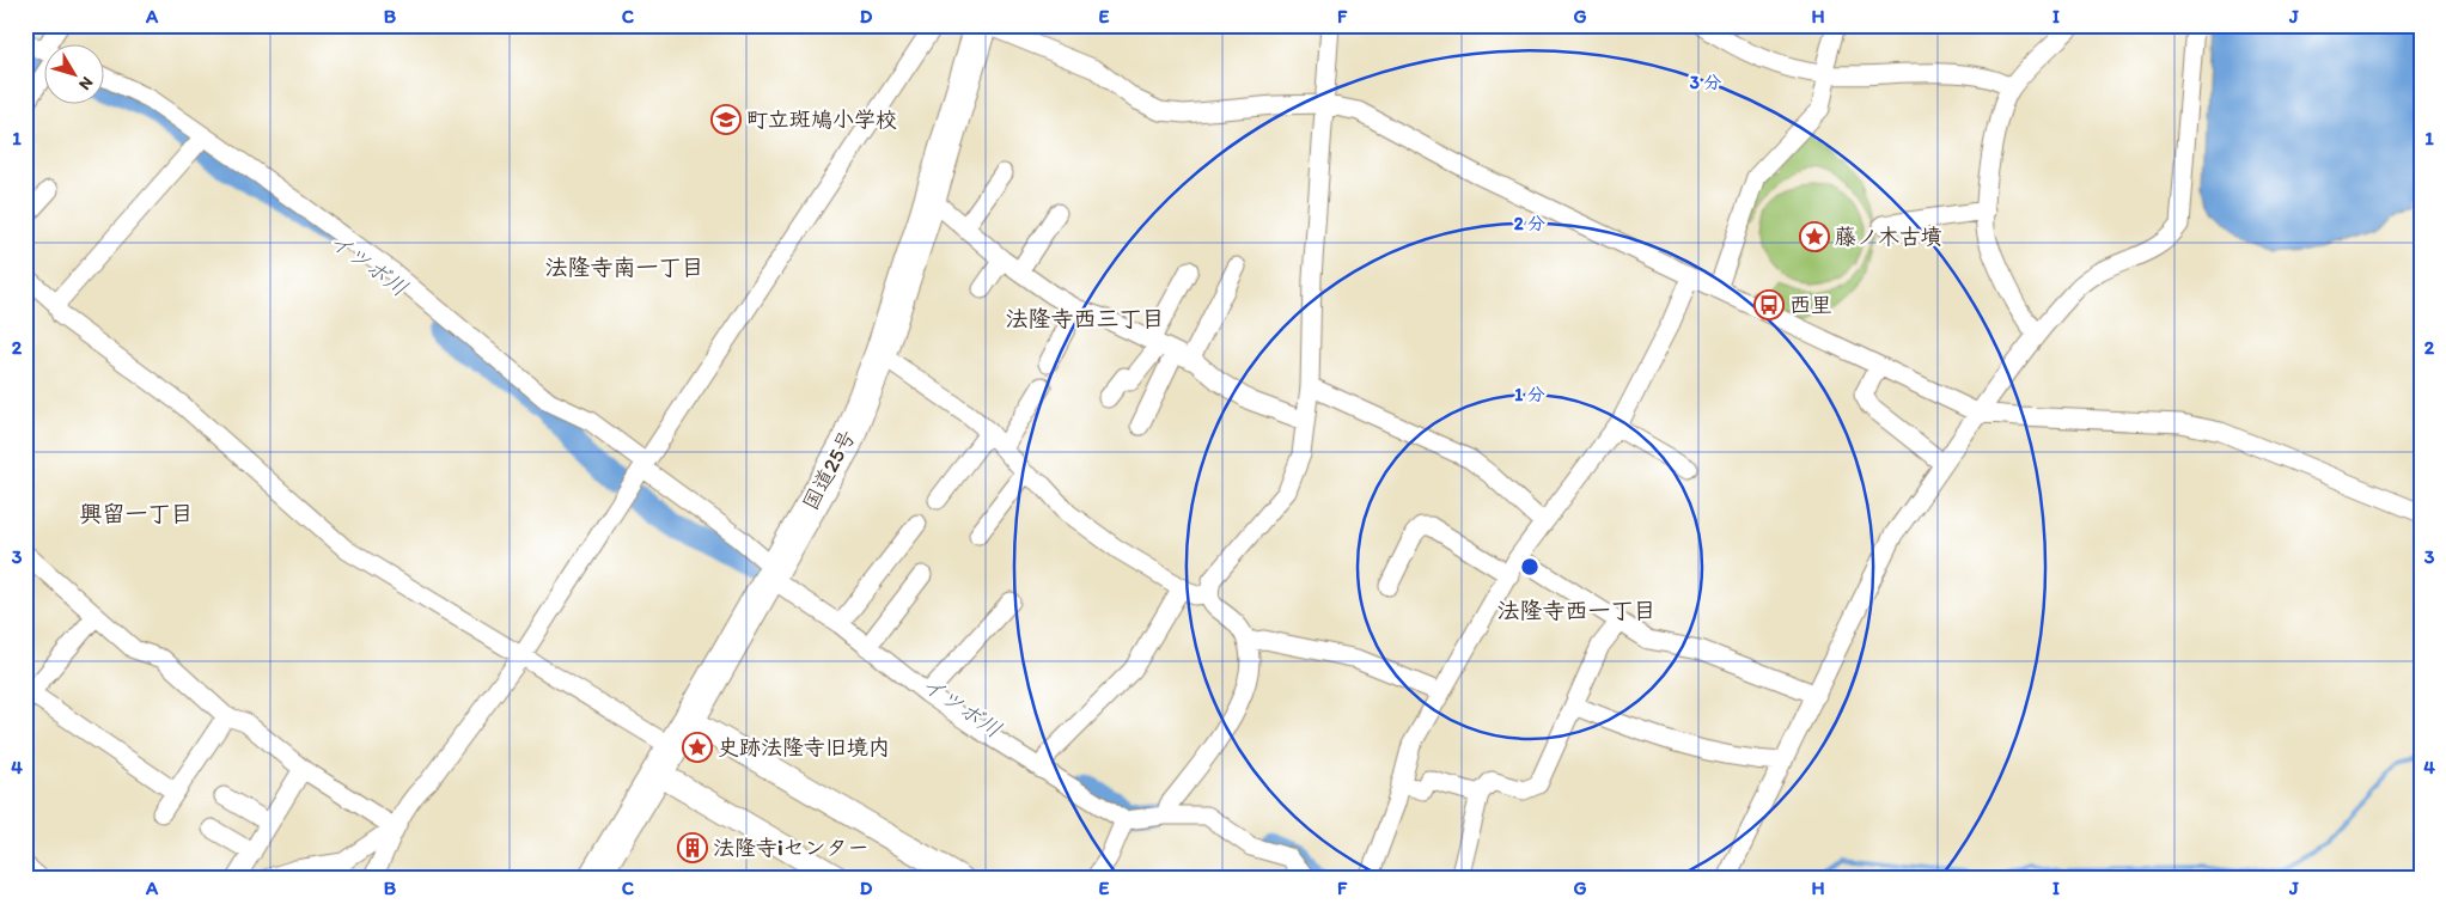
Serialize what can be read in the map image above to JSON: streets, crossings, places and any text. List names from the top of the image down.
{
  "streets": {
    "highway": ["国道25号"]
  },
  "districts": [
    "法隆寺南一丁目",
    "法隆寺西三丁目",
    "興留一丁目",
    "法隆寺西一丁目"
  ],
  "water": ["イツボ川"],
  "places": {
    "school or university": ["町立斑鳩小学校"],
    "place": ["藤ノ木古墳", "史跡法隆寺旧境内"],
    "bus stop": ["西里"],
    "building": ["法隆寺iセンター"]
  },
  "north": "bottom right",
  "grid": {
    "columns": [
      "A",
      "B",
      "C",
      "D",
      "E",
      "F",
      "G",
      "H",
      "I",
      "J"
    ],
    "rows": [
      "1",
      "2",
      "3",
      "4"
    ]
  },
  "rings": ["3 分", "2 分", "1 分"]
}
